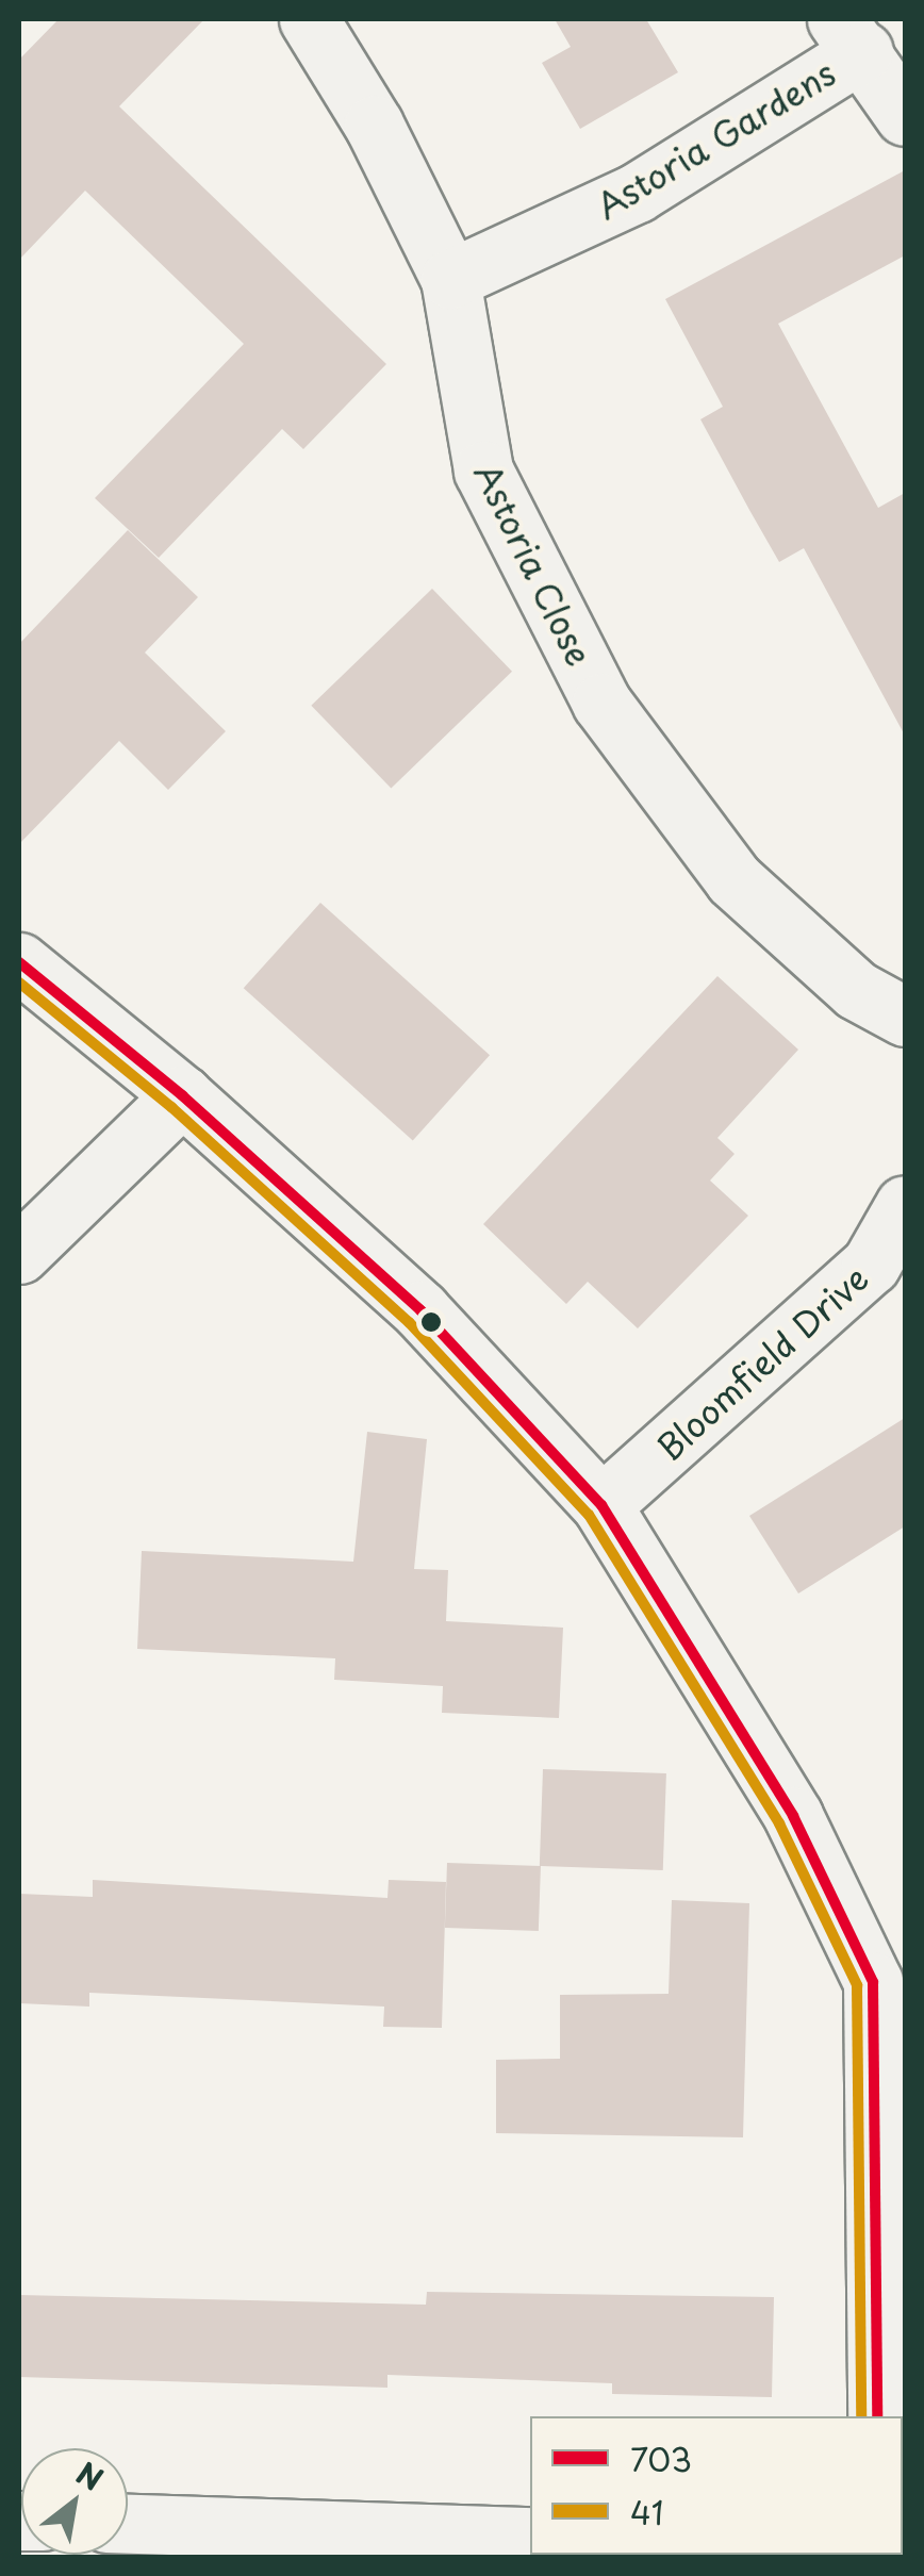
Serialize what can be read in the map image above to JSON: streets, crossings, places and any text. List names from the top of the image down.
{
  "streets": {
    "street": ["Astoria Gardens", "Astoria Close", "Bloomfield Drive"]
  },
  "crossings": [
    ["Astoria Gardens", "Astoria Close"]
  ],
  "lines": ["transit line 703", "transit line 41"],
  "legend": ["703", "41"],
  "north": "top right"
}
